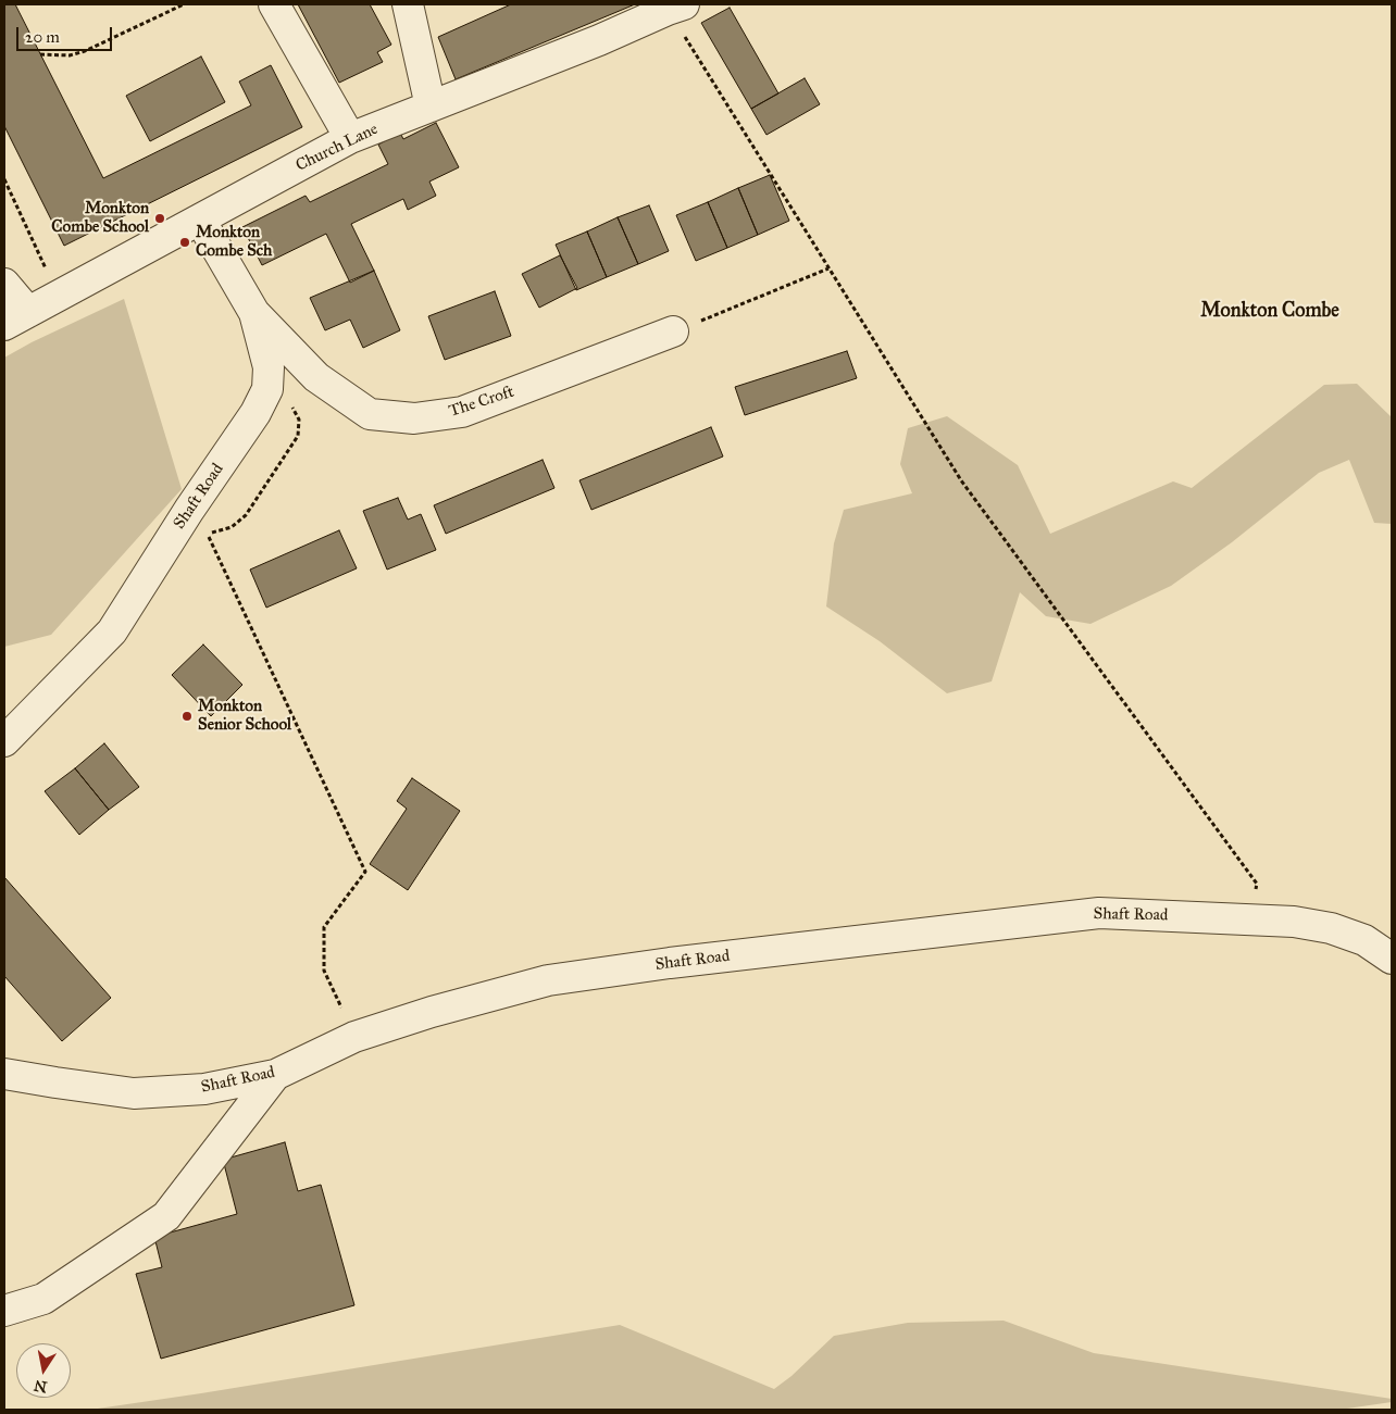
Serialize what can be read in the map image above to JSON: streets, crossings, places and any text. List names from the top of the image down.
{
  "streets": {
    "street": ["Church Lane", "The Croft", "Shaft Road"]
  },
  "crossings": [
    ["Church Lane", "Shaft Road"],
    ["The Croft", "Shaft Road"]
  ],
  "districts": ["Monkton Combe"],
  "places": ["Monkton Combe School", "Monkton Combe Sch", "Monkton Senior School"],
  "scale_bar": "20 m",
  "north": "bottom"
}
